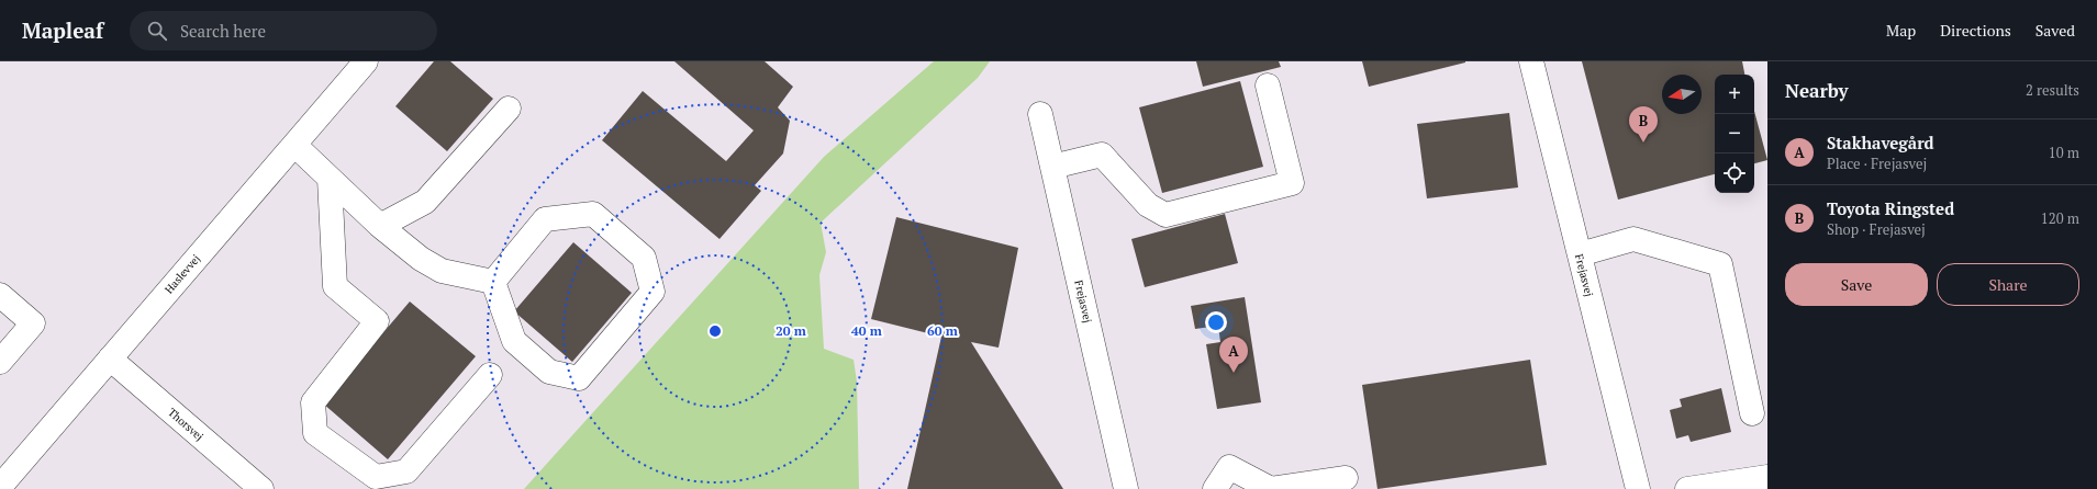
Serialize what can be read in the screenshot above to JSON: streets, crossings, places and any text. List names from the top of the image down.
{
  "streets": {
    "street": ["Haslevvej", "Frejasvej", "Thorsvej"]
  },
  "crossings": [
    ["Haslevvej", "Thorsvej"]
  ],
  "north": "left",
  "page": {
    "header": "Mapleaf",
    "search": "Search here",
    "nav": ["Map", "Directions", "Saved"],
    "heading": ["Nearby", "2 results"],
    "map_buttons": ["+", "−"],
    "pins": ["B", "A"],
    "list": [
      {
        "mark": "A",
        "name": "Stakhavegård",
        "note": "Place · Frejasvej",
        "value": "10 m"
      },
      {
        "mark": "B",
        "name": "Toyota Ringsted",
        "note": "Shop · Frejasvej",
        "value": "120 m"
      }
    ],
    "buttons": ["Save", "Share"]
  },
  "rings": ["20 m", "40 m", "60 m"]
}
